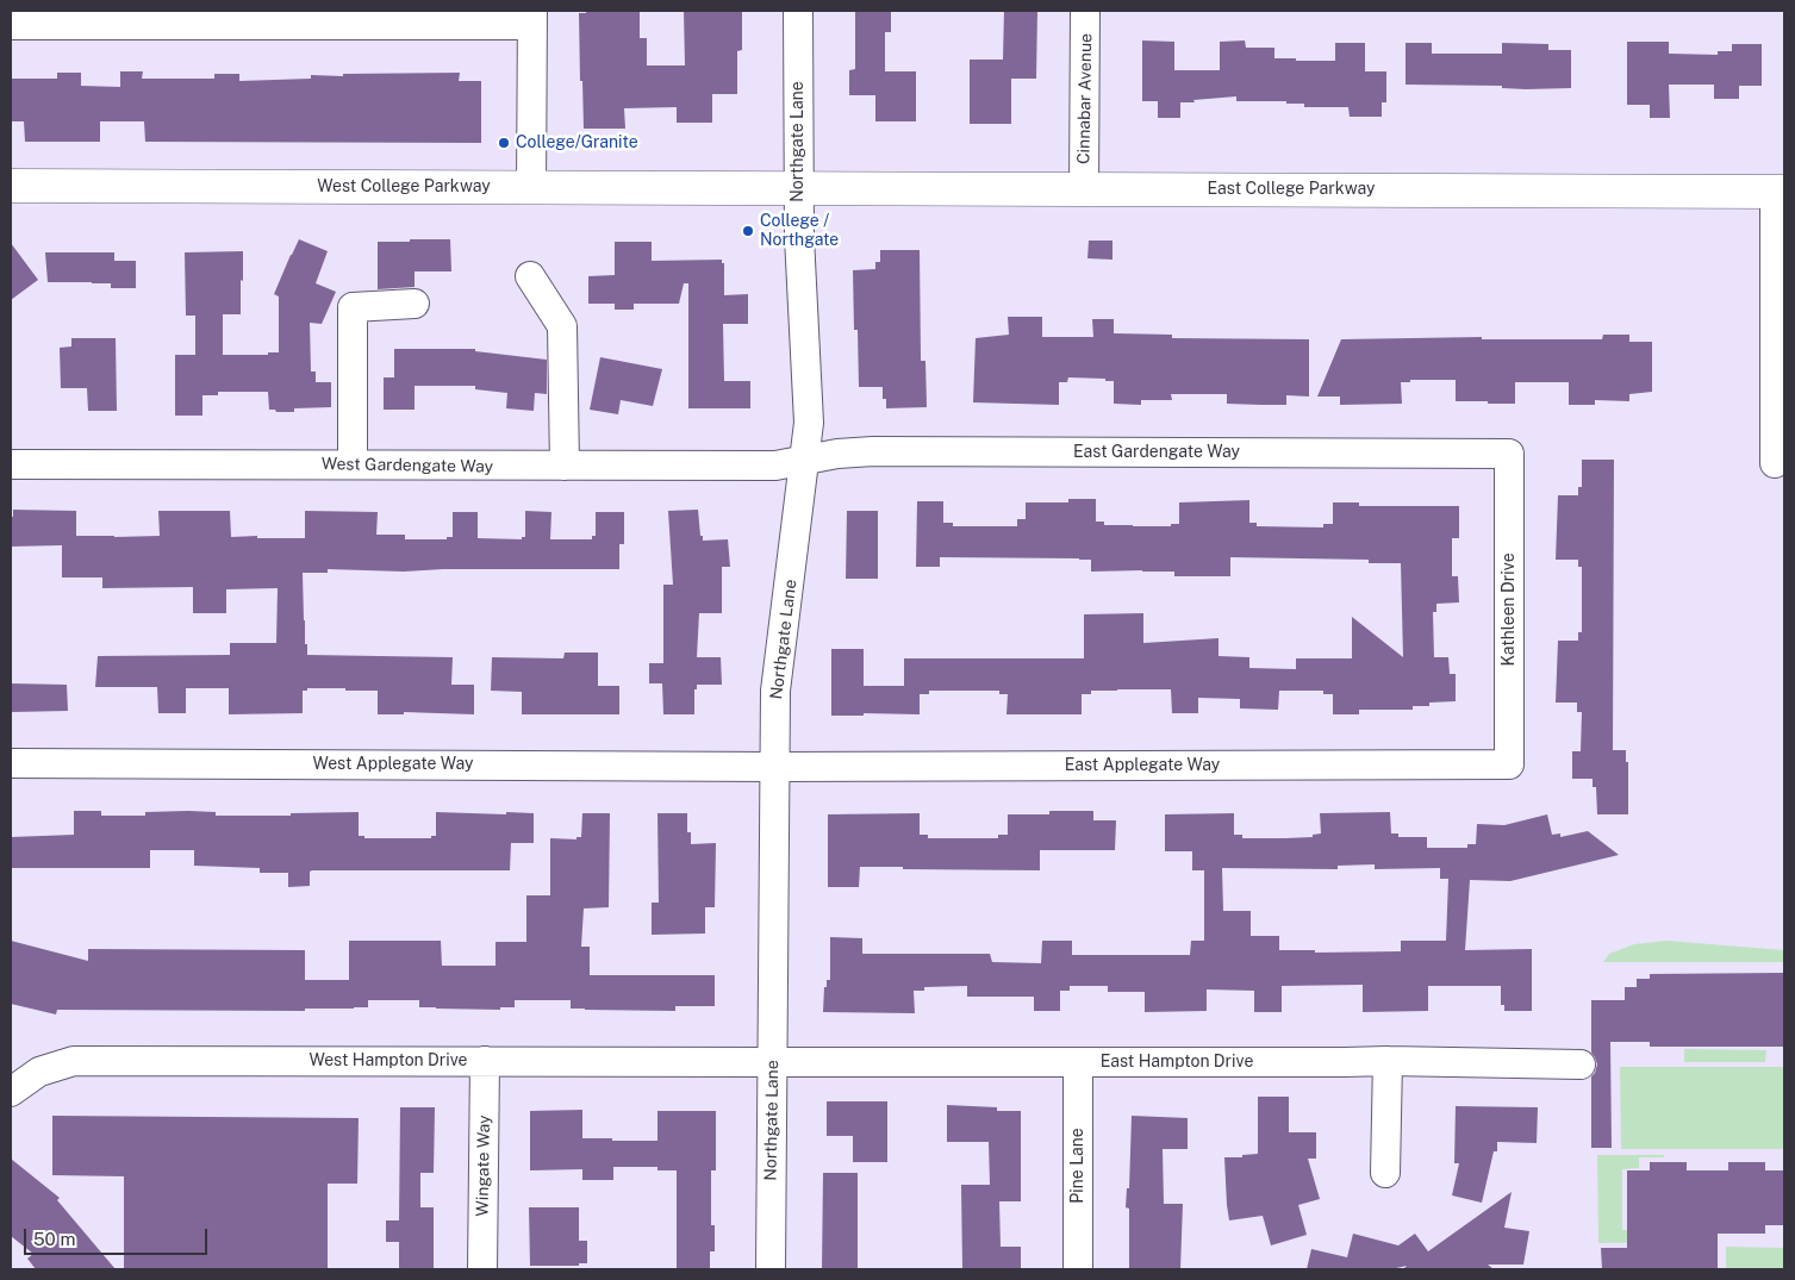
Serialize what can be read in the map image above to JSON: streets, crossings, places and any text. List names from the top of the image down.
{
  "streets": {
    "main road": ["West College Parkway", "East College Parkway"],
    "street": [
      "Cinnabar Avenue",
      "Northgate Lane",
      "East Gardengate Way",
      "West Gardengate Way",
      "Kathleen Drive",
      "West Applegate Way",
      "East Applegate Way",
      "West Hampton Drive",
      "East Hampton Drive",
      "Wingate Way",
      "Pine Lane"
    ]
  },
  "crossings": [
    ["Cinnabar Avenue", "East College Parkway"],
    ["Northgate Lane", "West College Parkway"],
    ["Northgate Lane", "East College Parkway"],
    ["Northgate Lane", "East Gardengate Way"],
    ["Northgate Lane", "West Gardengate Way"],
    ["Northgate Lane", "West Applegate Way"],
    ["Northgate Lane", "East Applegate Way"],
    ["Northgate Lane", "West Hampton Drive"],
    ["Northgate Lane", "East Hampton Drive"],
    ["West College Parkway", "East College Parkway"],
    ["East Gardengate Way", "West Gardengate Way"],
    ["East Gardengate Way", "Kathleen Drive"],
    ["Kathleen Drive", "East Applegate Way"],
    ["West Applegate Way", "East Applegate Way"],
    ["West Hampton Drive", "East Hampton Drive"],
    ["West Hampton Drive", "Wingate Way"],
    ["East Hampton Drive", "Pine Lane"]
  ],
  "places": ["College/Granite", "College / Northgate"],
  "scale_bar": "50 m"
}
